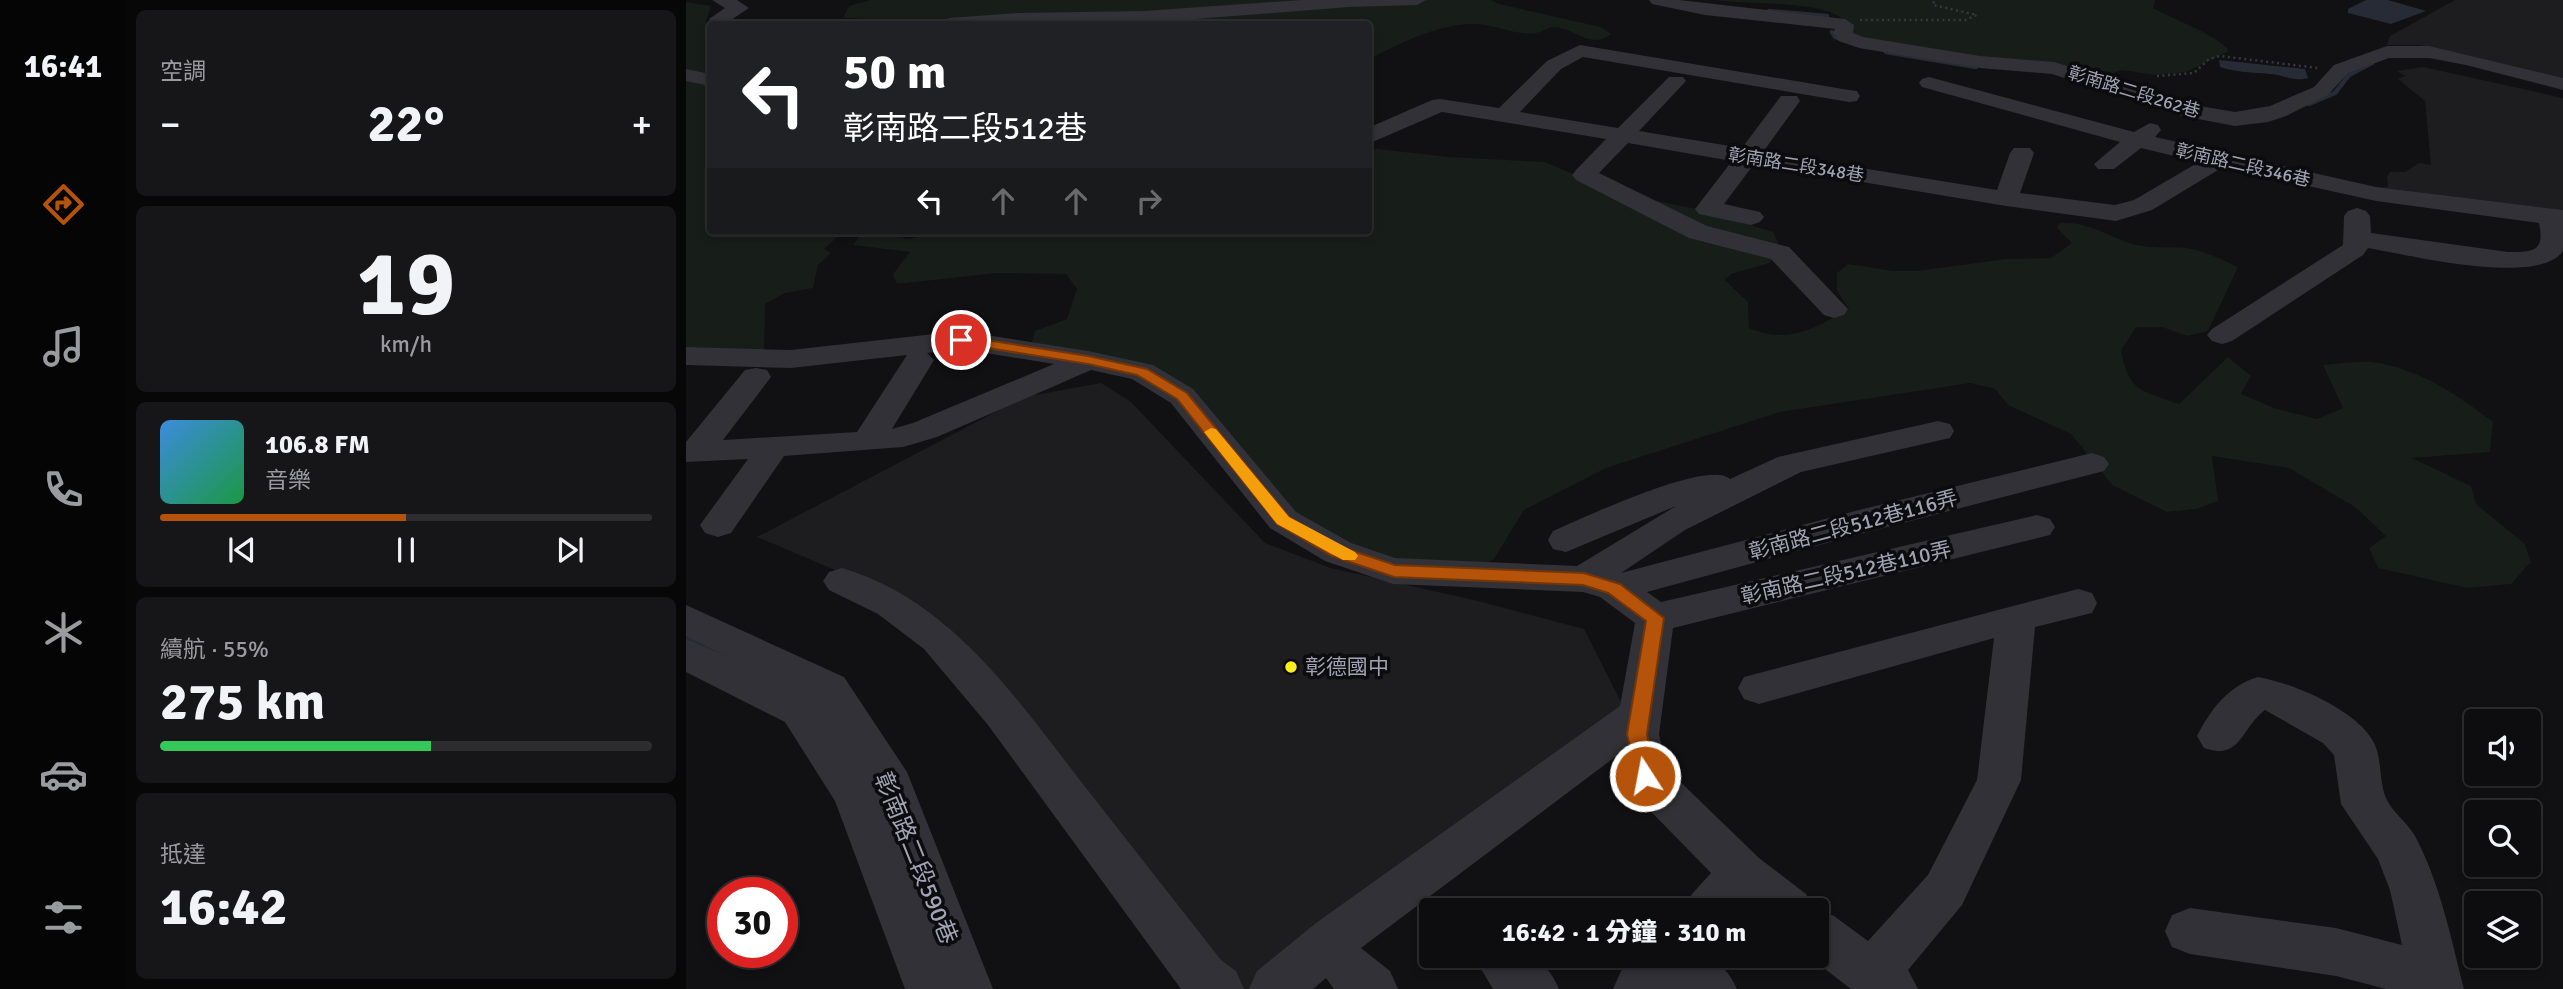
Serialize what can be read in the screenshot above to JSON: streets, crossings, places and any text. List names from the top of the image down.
{
  "streets": {
    "street": [
      "彰南路二段262巷",
      "彰南路二段348巷",
      "彰南路二段346巷",
      "彰南路二段512巷116弄",
      "彰南路二段512巷110弄",
      "彰南路二段590巷"
    ]
  },
  "crossings": [
    ["彰南路二段348巷", "彰南路二段346巷"]
  ],
  "places": ["彰德國中"],
  "page": {
    "tabs": "16:41",
    "tile": [
      "空調",
      ["19", "km/h"],
      ["續航 · 55%", "275 km"],
      ["抵達", "16:42"]
    ],
    "turn": ["50 m", "彰南路二段512巷"],
    "heat": ["−", "22°", "+"],
    "song": ["106.8 FM", "音樂"],
    "limit": "30",
    "trip": "16:42 · 1 分鐘 · 310 m"
  }
}
